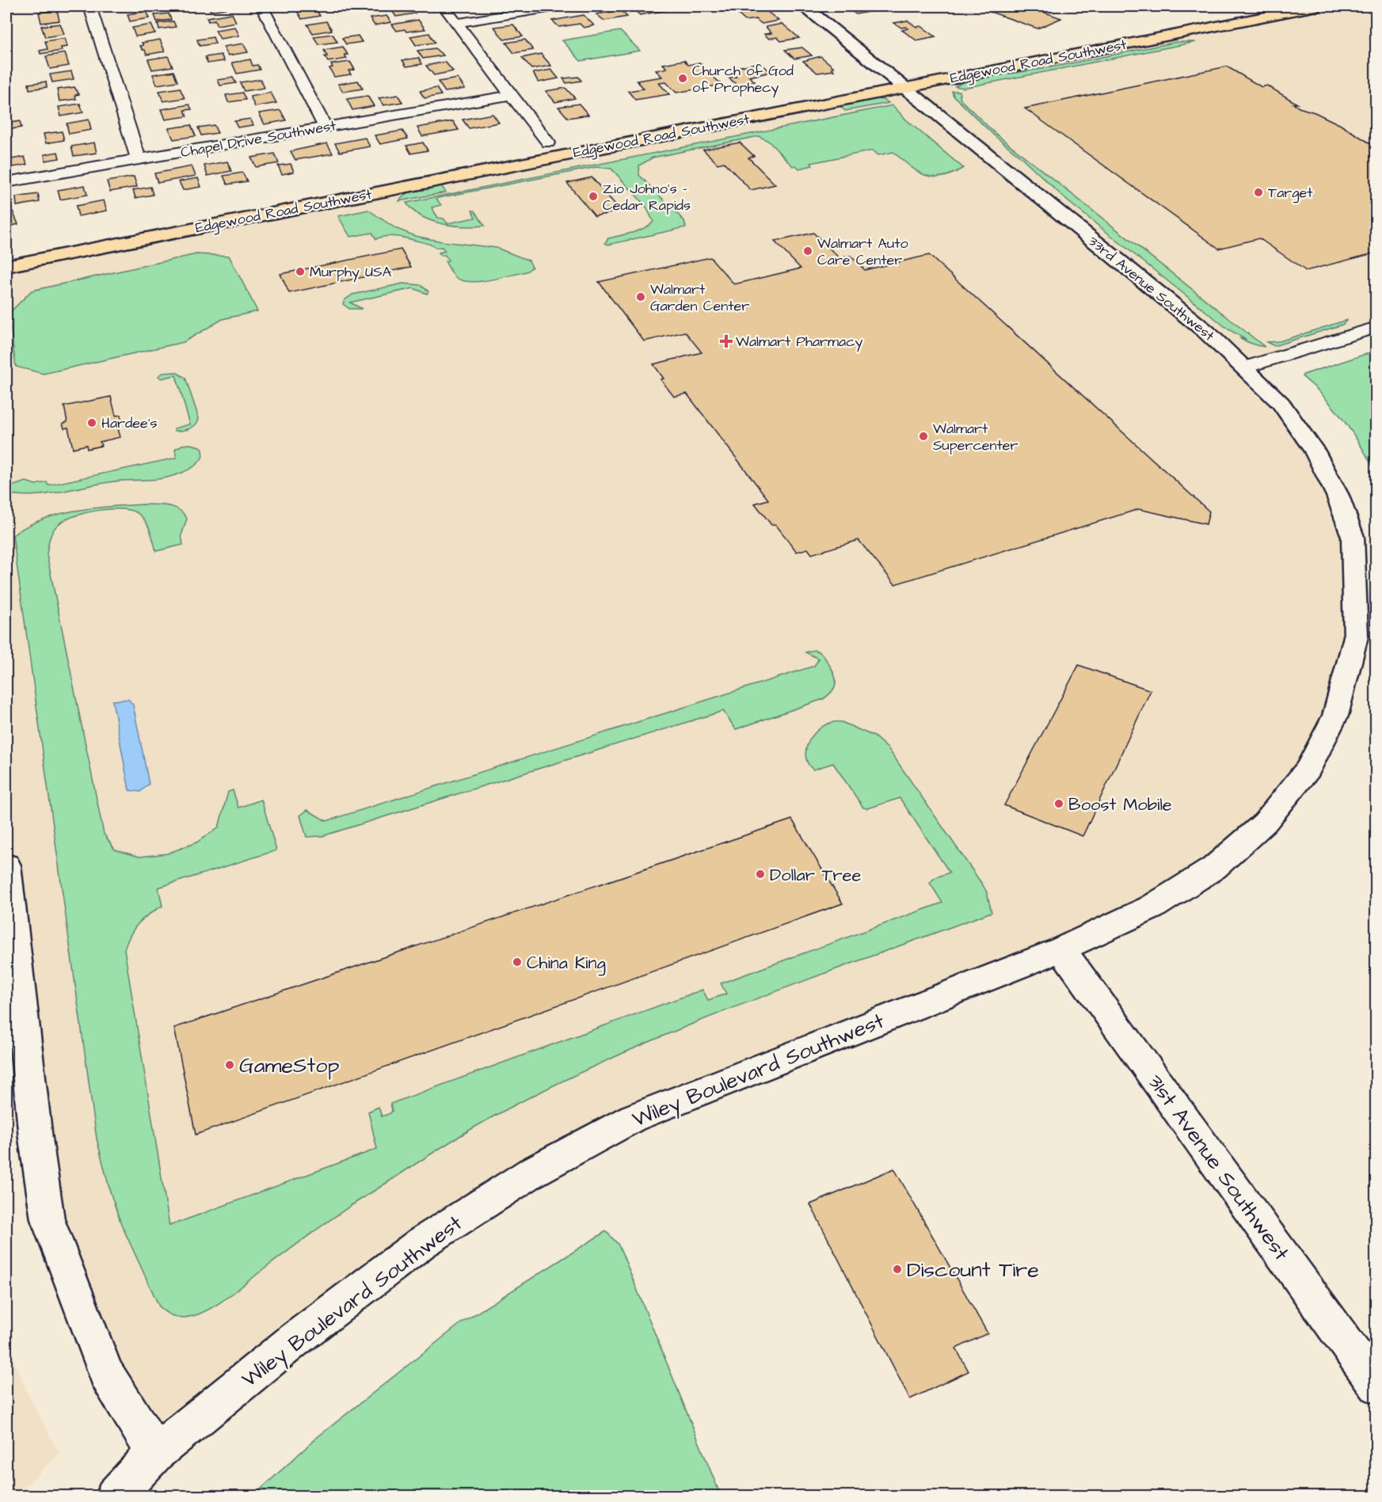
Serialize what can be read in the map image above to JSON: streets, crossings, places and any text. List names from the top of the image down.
{
  "streets": {
    "main road": ["Edgewood Road Southwest"],
    "street": [
      "Chapel Drive Southwest",
      "33rd Avenue Southwest",
      "Wiley Boulevard Southwest",
      "31st Avenue Southwest"
    ]
  },
  "crossings": [
    ["Edgewood Road Southwest", "33rd Avenue Southwest"],
    ["33rd Avenue Southwest", "Wiley Boulevard Southwest"],
    ["Wiley Boulevard Southwest", "31st Avenue Southwest"]
  ],
  "places": {
    "other": [
      "Church of God of Prophecy",
      "Target",
      "Zio Johno's - Cedar Rapids",
      "Walmart Auto Care Center",
      "Murphy USA",
      "Walmart Garden Center",
      "Hardee's",
      "Walmart Supercenter",
      "Boost Mobile",
      "Dollar Tree",
      "China King",
      "GameStop",
      "Discount Tire"
    ],
    "health": ["Walmart Pharmacy"]
  }
}
